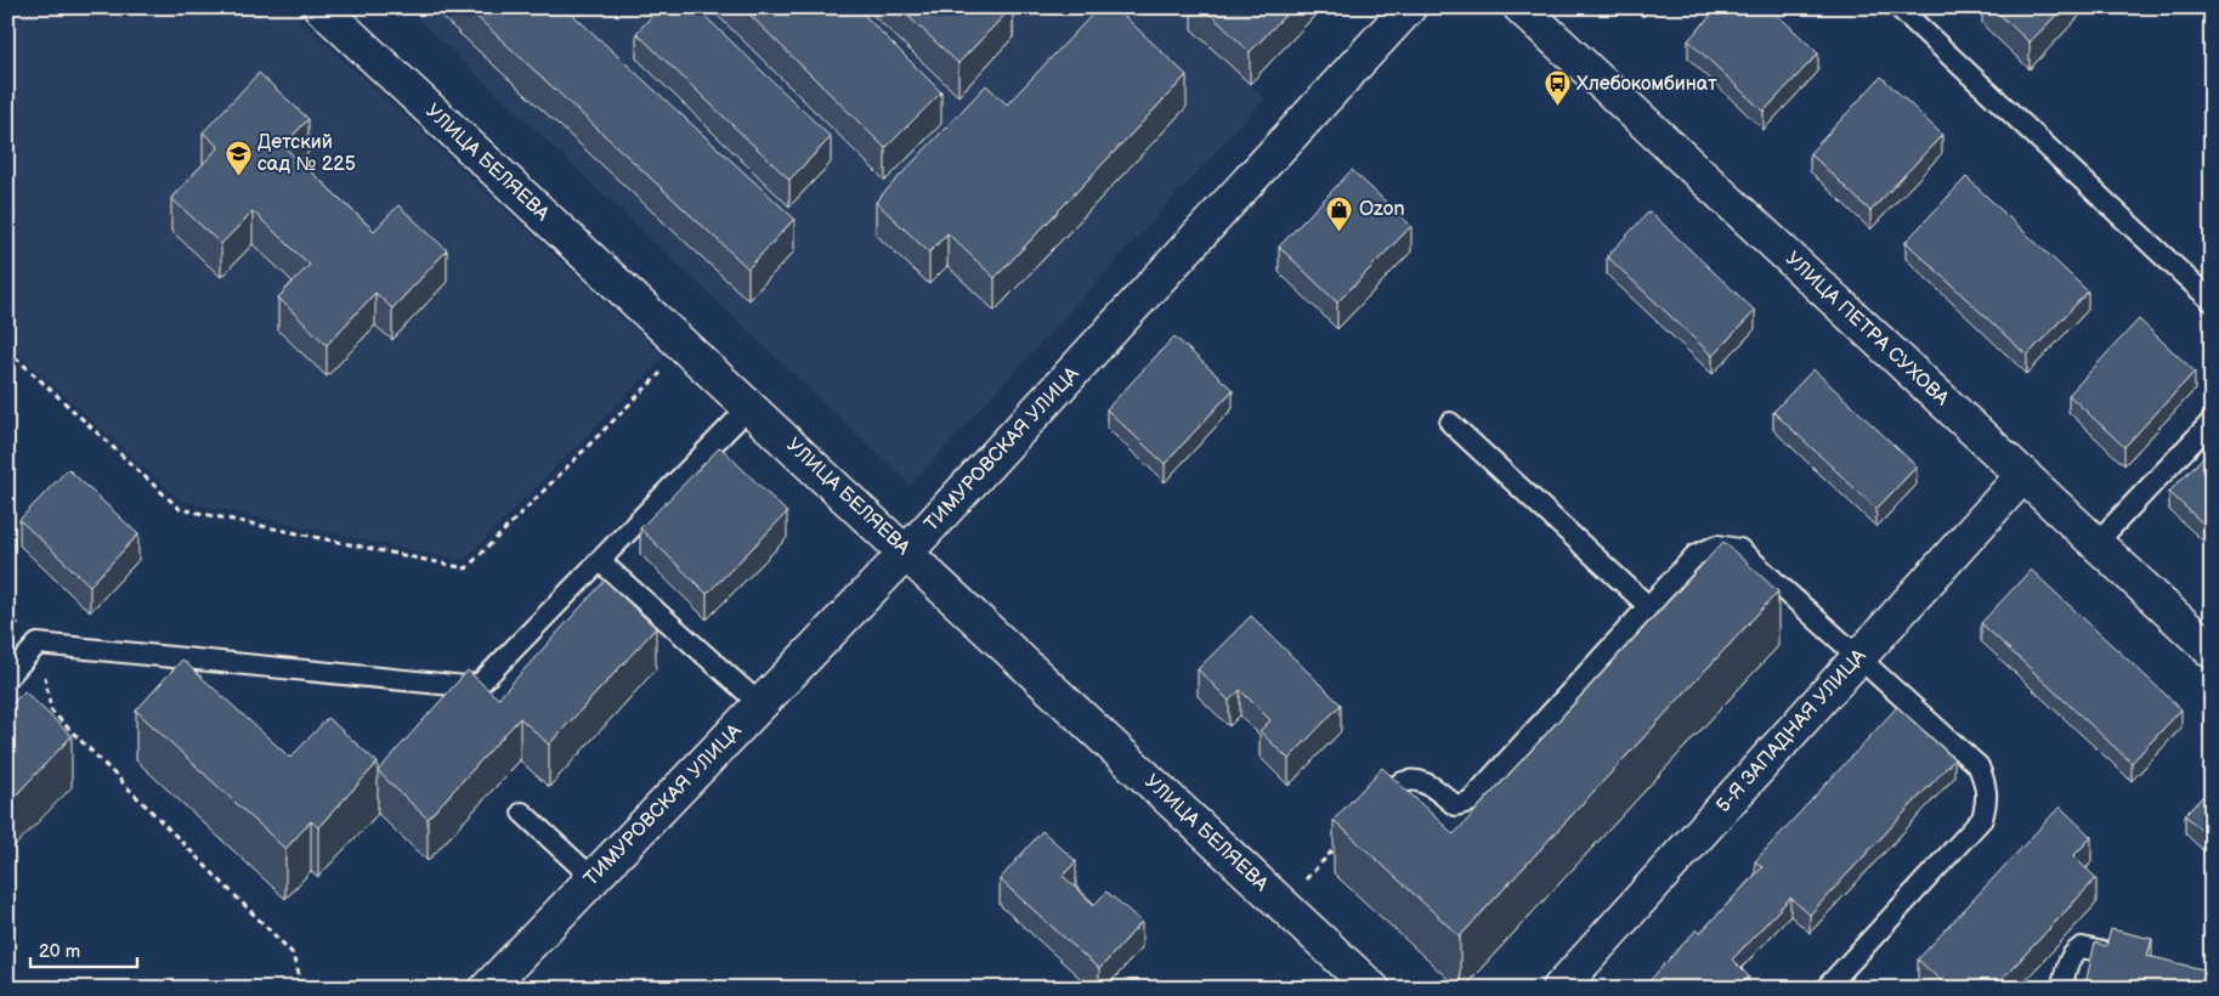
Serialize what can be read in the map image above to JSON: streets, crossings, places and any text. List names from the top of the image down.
{
  "streets": {
    "street": [
      "УЛИЦА БЕЛЯЕВА",
      "УЛИЦА ПЕТРА СУХОВА",
      "ТИМУРОВСКАЯ УЛИЦА",
      "5-Я ЗАПАДНАЯ УЛИЦА"
    ]
  },
  "crossings": [
    ["УЛИЦА БЕЛЯЕВА", "ТИМУРОВСКАЯ УЛИЦА"],
    ["УЛИЦА ПЕТРА СУХОВА", "5-Я ЗАПАДНАЯ УЛИЦА"]
  ],
  "places": {
    "bus stop": ["Хлебокомбинат"],
    "school or university": ["Детский сад № 225"],
    "shop": ["Ozon"]
  },
  "scale_bar": "20 m"
}
